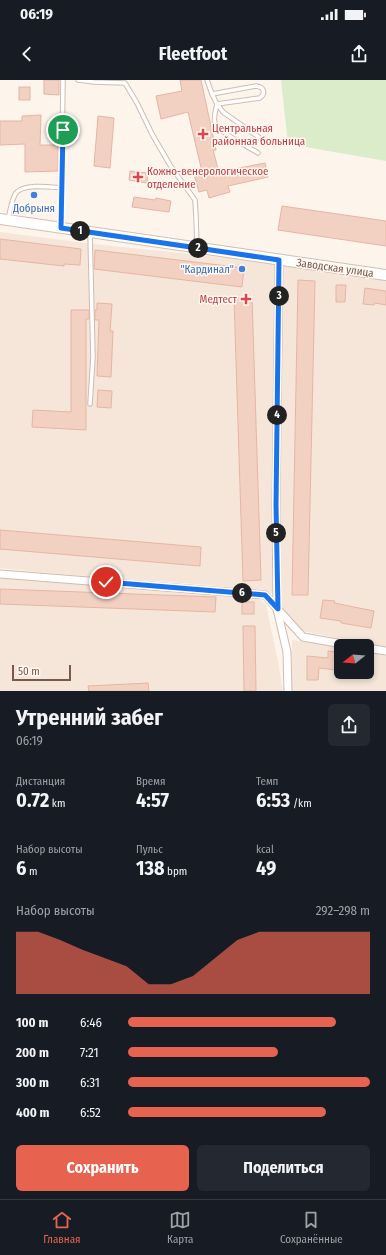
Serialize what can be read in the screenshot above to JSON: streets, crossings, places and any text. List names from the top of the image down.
{
  "streets": {
    "street": ["Заводская улица"]
  },
  "places": {
    "health": ["Центральная районная больница", "Кожно-венерологическое отделение", "Медтест"],
    "other": ["Добрыня", "\"Кардинал\""]
  },
  "scale_bar": "50 m",
  "north": "left",
  "page": {
    "status": "06:19",
    "header": "Fleetfoot",
    "pins": [
      "1",
      "2",
      "3",
      "4",
      "5",
      "6"
    ],
    "scale": "50 m",
    "heading": ["Утренний забег", "06:19"],
    "stats": [
      ["Дистанция", "0.72 km"],
      ["Время", "4:57"],
      ["Темп", "6:53 /km"],
      ["Набор высоты", "6 m"],
      ["Пульс", "138 bpm"],
      ["kcal", "49"]
    ],
    "chart": ["Набор высоты", "292–298 m"],
    "list": [
      {
        "name": "100 m",
        "note": "6:46"
      },
      {
        "name": "200 m",
        "note": "7:21"
      },
      {
        "name": "300 m",
        "note": "6:31"
      },
      {
        "name": "400 m",
        "note": "6:52"
      }
    ],
    "buttons": ["Сохранить", "Поделиться"],
    "tabs": ["Главная", "Карта", "Сохранённые"]
  }
}
